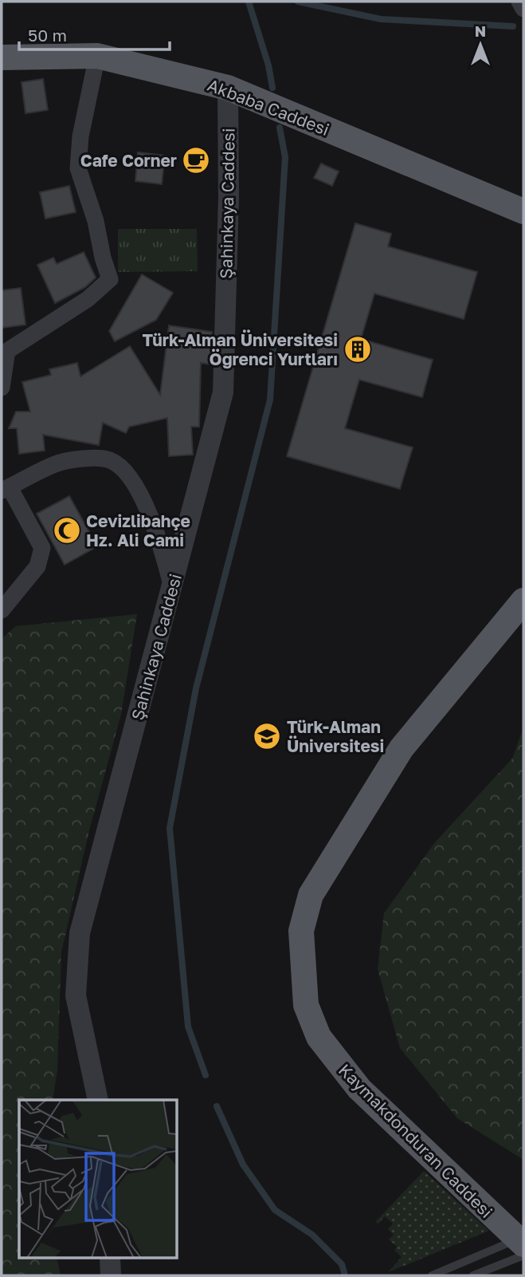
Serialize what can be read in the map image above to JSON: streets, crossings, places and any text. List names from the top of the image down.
{
  "streets": {
    "main road": ["Akbaba Caddesi", "Kaymakdonduran Caddesi"],
    "street": ["Şahinkaya Caddesi"]
  },
  "crossings": [
    ["Akbaba Caddesi", "Şahinkaya Caddesi"]
  ],
  "places": {
    "cafe": ["Cafe Corner"],
    "building": ["Türk-Alman Üniversitesi Öğrenci Yurtları"],
    "mosque": ["Cevizlibahçe Hz. Ali Cami"],
    "school or university": ["Türk-Alman Üniversitesi"]
  },
  "scale_bar": "50 m",
  "north": "top"
}
